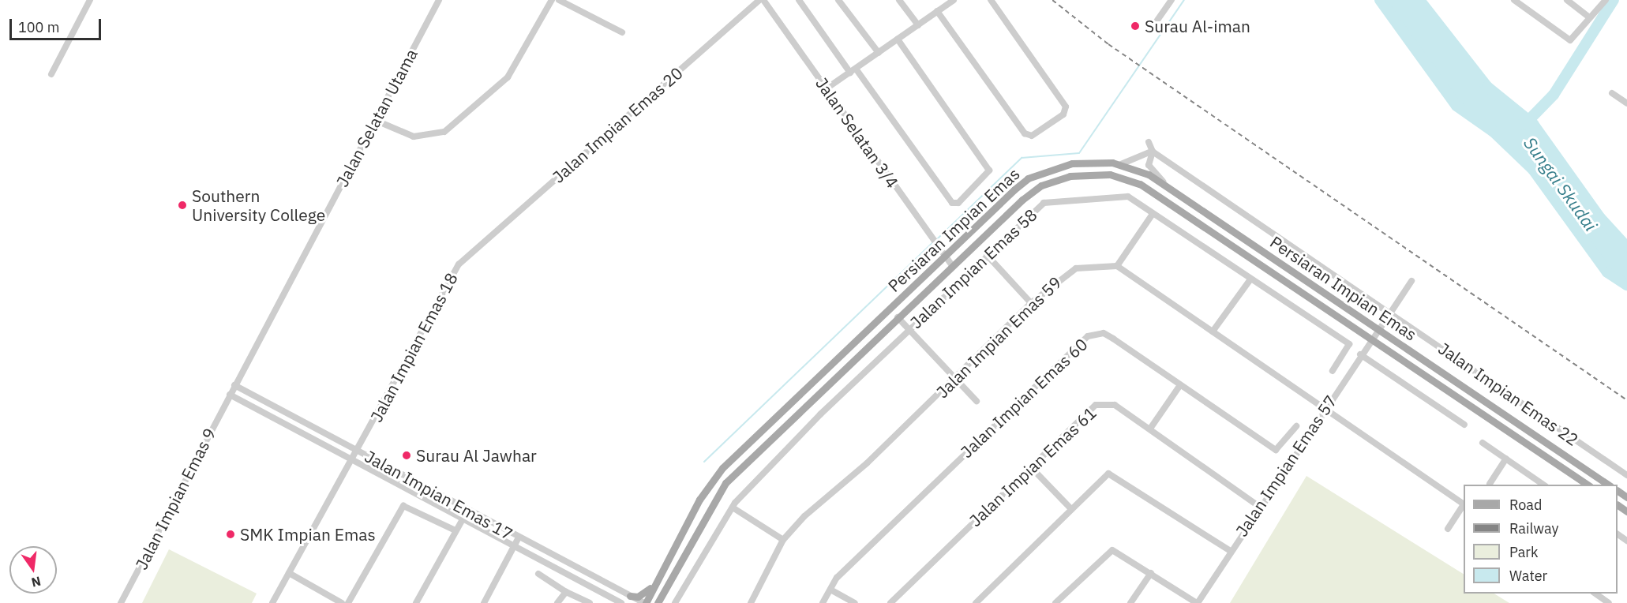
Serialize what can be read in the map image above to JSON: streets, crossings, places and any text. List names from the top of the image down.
{
  "streets": {
    "main road": ["Persiaran Impian Emas"],
    "street": [
      "Jalan Selatan Utama",
      "Jalan Impian Emas 20",
      "Jalan Selatan 3/4",
      "Jalan Impian Emas 58",
      "Jalan Impian Emas 59",
      "Jalan Impian Emas 18",
      "Jalan Impian Emas 22",
      "Jalan Impian Emas 60",
      "Jalan Impian Emas 57",
      "Jalan Impian Emas 61",
      "Jalan Impian Emas 17",
      "Jalan Impian Emas 9"
    ]
  },
  "crossings": [
    ["Jalan Selatan Utama", "Jalan Impian Emas 17"],
    ["Jalan Selatan Utama", "Jalan Impian Emas 9"],
    ["Jalan Impian Emas 20", "Jalan Impian Emas 18"],
    ["Jalan Selatan 3/4", "Persiaran Impian Emas"],
    ["Persiaran Impian Emas", "Jalan Impian Emas 57"],
    ["Persiaran Impian Emas", "Jalan Impian Emas 17"],
    ["Jalan Impian Emas 18", "Jalan Impian Emas 17"],
    ["Jalan Impian Emas 22", "Jalan Impian Emas 57"],
    ["Jalan Impian Emas 57", "Jalan Impian Emas 61"],
    ["Jalan Impian Emas 17", "Jalan Impian Emas 9"]
  ],
  "water": ["Sungai Skudai"],
  "places": [
    "Surau Al-iman",
    "Southern University College",
    "Surau Al Jawhar",
    "SMK Impian Emas"
  ],
  "legend": [
    "Road",
    "Railway",
    "Park",
    "Water"
  ],
  "scale_bar": "100 m",
  "north": "bottom"
}
